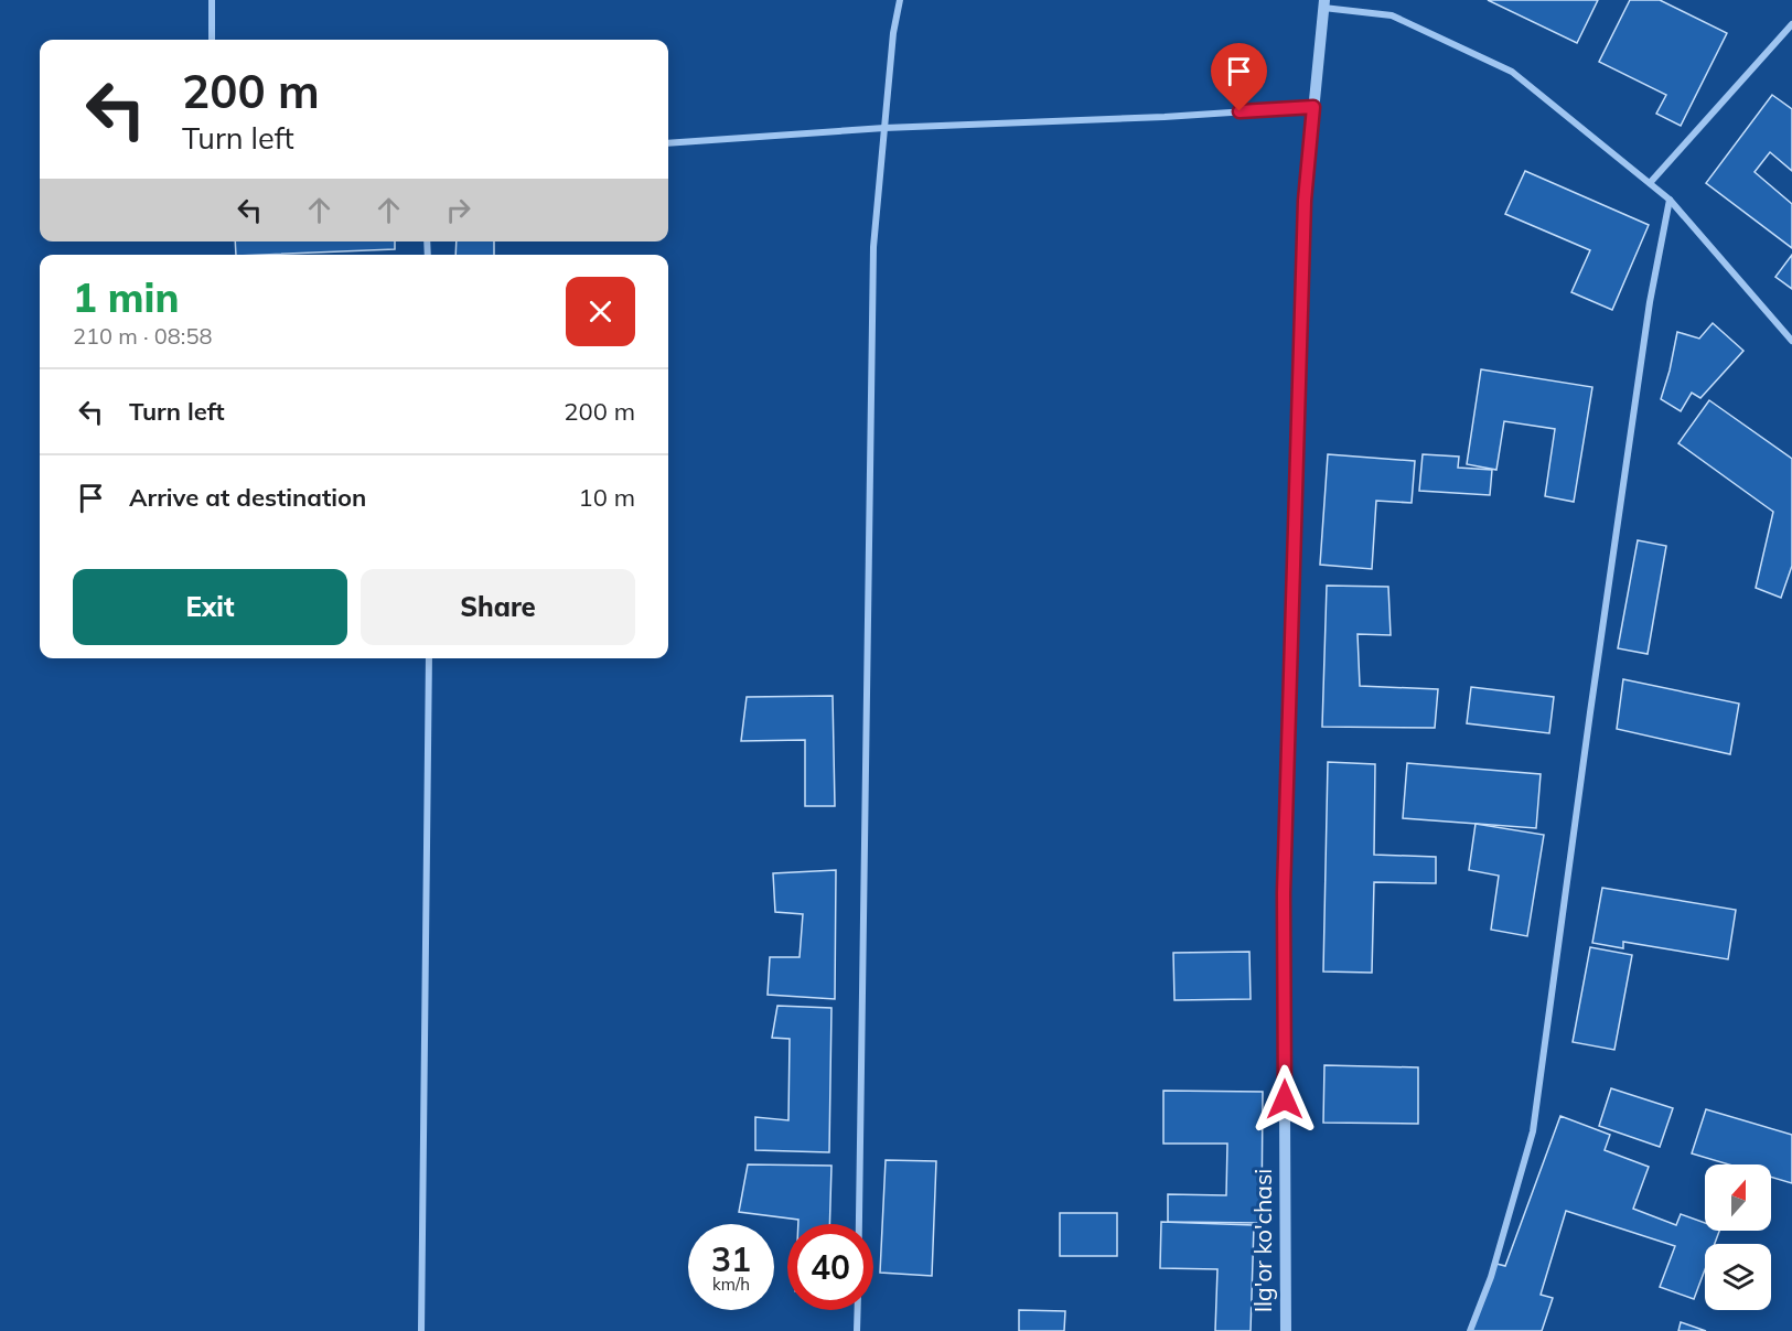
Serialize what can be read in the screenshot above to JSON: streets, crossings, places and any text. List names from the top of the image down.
{
  "streets": {
    "street": ["Ilg'or ko'chasi"]
  },
  "north": "top",
  "page": {
    "turn": ["200 m", "Turn left"],
    "heading": ["1 min", "210 m · 08:58"],
    "list": [
      {
        "name": "Turn left",
        "value": "200 m"
      },
      {
        "name": "Arrive at destination",
        "value": "10 m"
      }
    ],
    "buttons": ["Exit", "Share"],
    "speed": "31 km/h",
    "limit": "40"
  }
}
